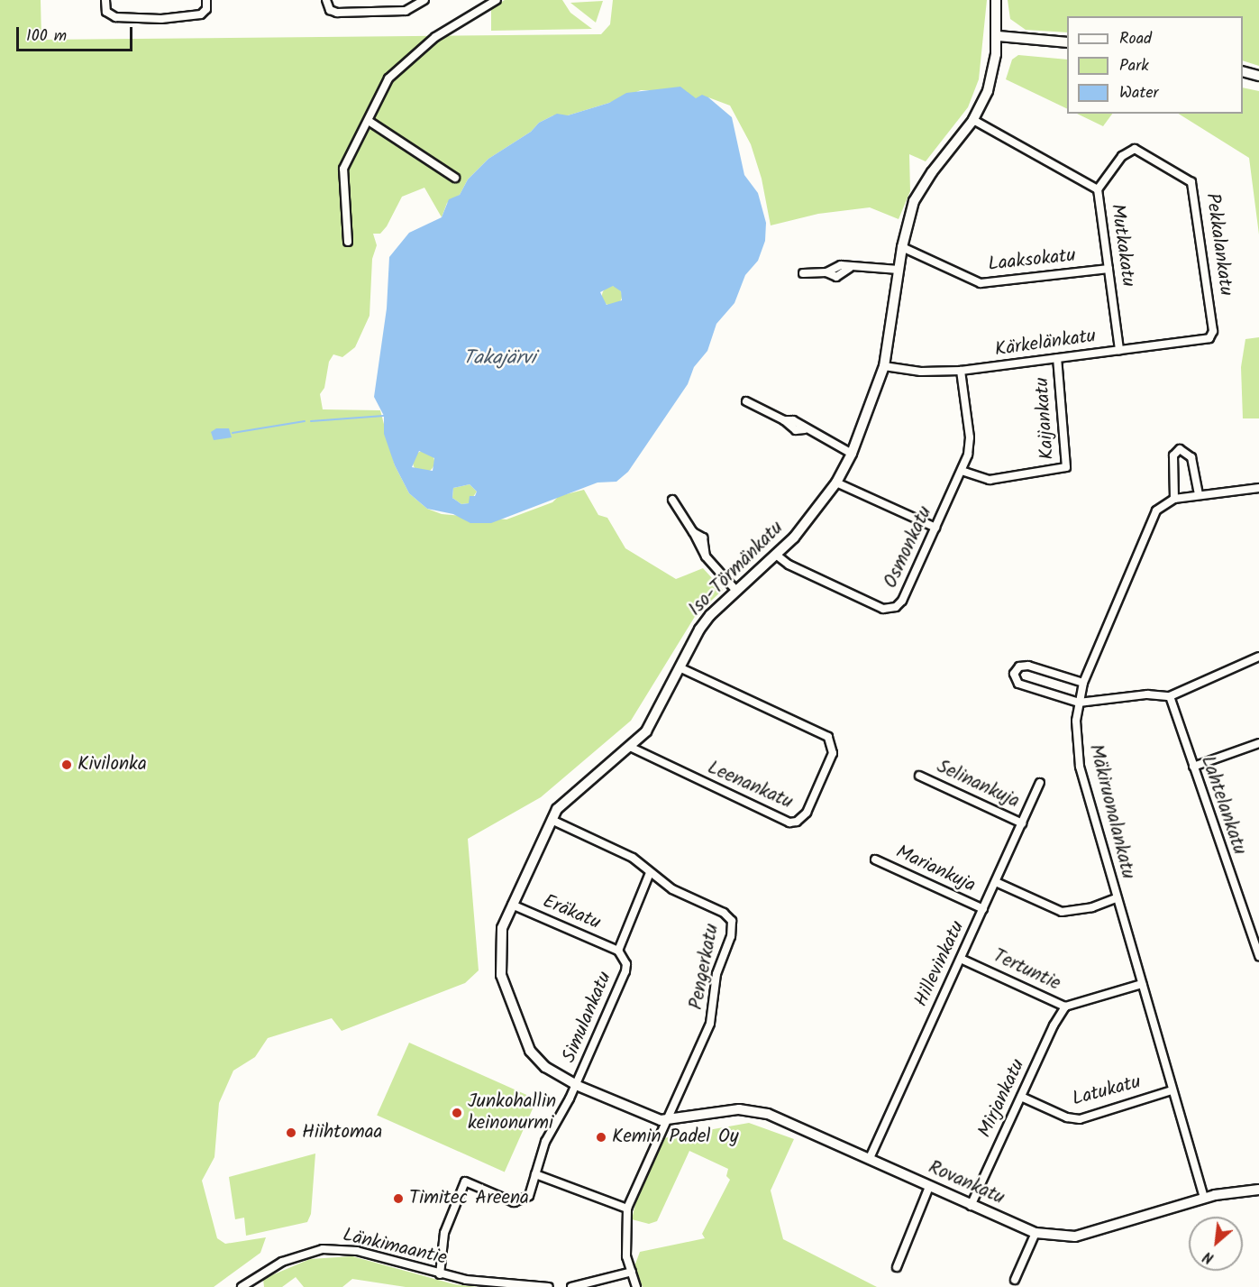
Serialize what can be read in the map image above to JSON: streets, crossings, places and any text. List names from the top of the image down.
{
  "streets": {
    "street": [
      "Pekkalankatu",
      "Mutkakatu",
      "Laaksokatu",
      "Kärkelänkatu",
      "Kaijankatu",
      "Osmonkatu",
      "Iso-Törmänkatu",
      "Selinankuja",
      "Leenankatu",
      "Lahtelankatu",
      "Mäkiruonalankatu",
      "Mariankuja",
      "Eräkatu",
      "Hillevinkatu",
      "Pengerkatu",
      "Tertuntie",
      "Simulankatu",
      "Latukatu",
      "Mirjankatu",
      "Rovankatu",
      "Länkimaantie"
    ]
  },
  "crossings": [
    ["Pekkalankatu", "Mutkakatu"],
    ["Pekkalankatu", "Kärkelänkatu"],
    ["Mutkakatu", "Laaksokatu"],
    ["Mutkakatu", "Kärkelänkatu"],
    ["Mutkakatu", "Iso-Törmänkatu"],
    ["Laaksokatu", "Iso-Törmänkatu"],
    ["Kärkelänkatu", "Kaijankatu"],
    ["Kärkelänkatu", "Osmonkatu"],
    ["Kärkelänkatu", "Iso-Törmänkatu"],
    ["Kaijankatu", "Osmonkatu"],
    ["Osmonkatu", "Iso-Törmänkatu"],
    ["Iso-Törmänkatu", "Leenankatu"],
    ["Iso-Törmänkatu", "Eräkatu"],
    ["Iso-Törmänkatu", "Pengerkatu"],
    ["Iso-Törmänkatu", "Simulankatu"],
    ["Iso-Törmänkatu", "Rovankatu"],
    ["Selinankuja", "Hillevinkatu"],
    ["Mäkiruonalankatu", "Tertuntie"],
    ["Mäkiruonalankatu", "Latukatu"],
    ["Mäkiruonalankatu", "Rovankatu"],
    ["Mariankuja", "Hillevinkatu"],
    ["Eräkatu", "Simulankatu"],
    ["Hillevinkatu", "Tertuntie"],
    ["Hillevinkatu", "Rovankatu"],
    ["Pengerkatu", "Simulankatu"],
    ["Pengerkatu", "Rovankatu"],
    ["Tertuntie", "Mirjankatu"],
    ["Simulankatu", "Länkimaantie"],
    ["Latukatu", "Mirjankatu"],
    ["Mirjankatu", "Rovankatu"]
  ],
  "water": ["Takajärvi"],
  "places": [
    "Kivilonka",
    "Junkohallin keinonurmi",
    "Hiihtomaa",
    "Kemin Padel Oy",
    "Timitec Areena"
  ],
  "legend": ["Road", "Park", "Water"],
  "scale_bar": "100 m",
  "north": "bottom left"
}
